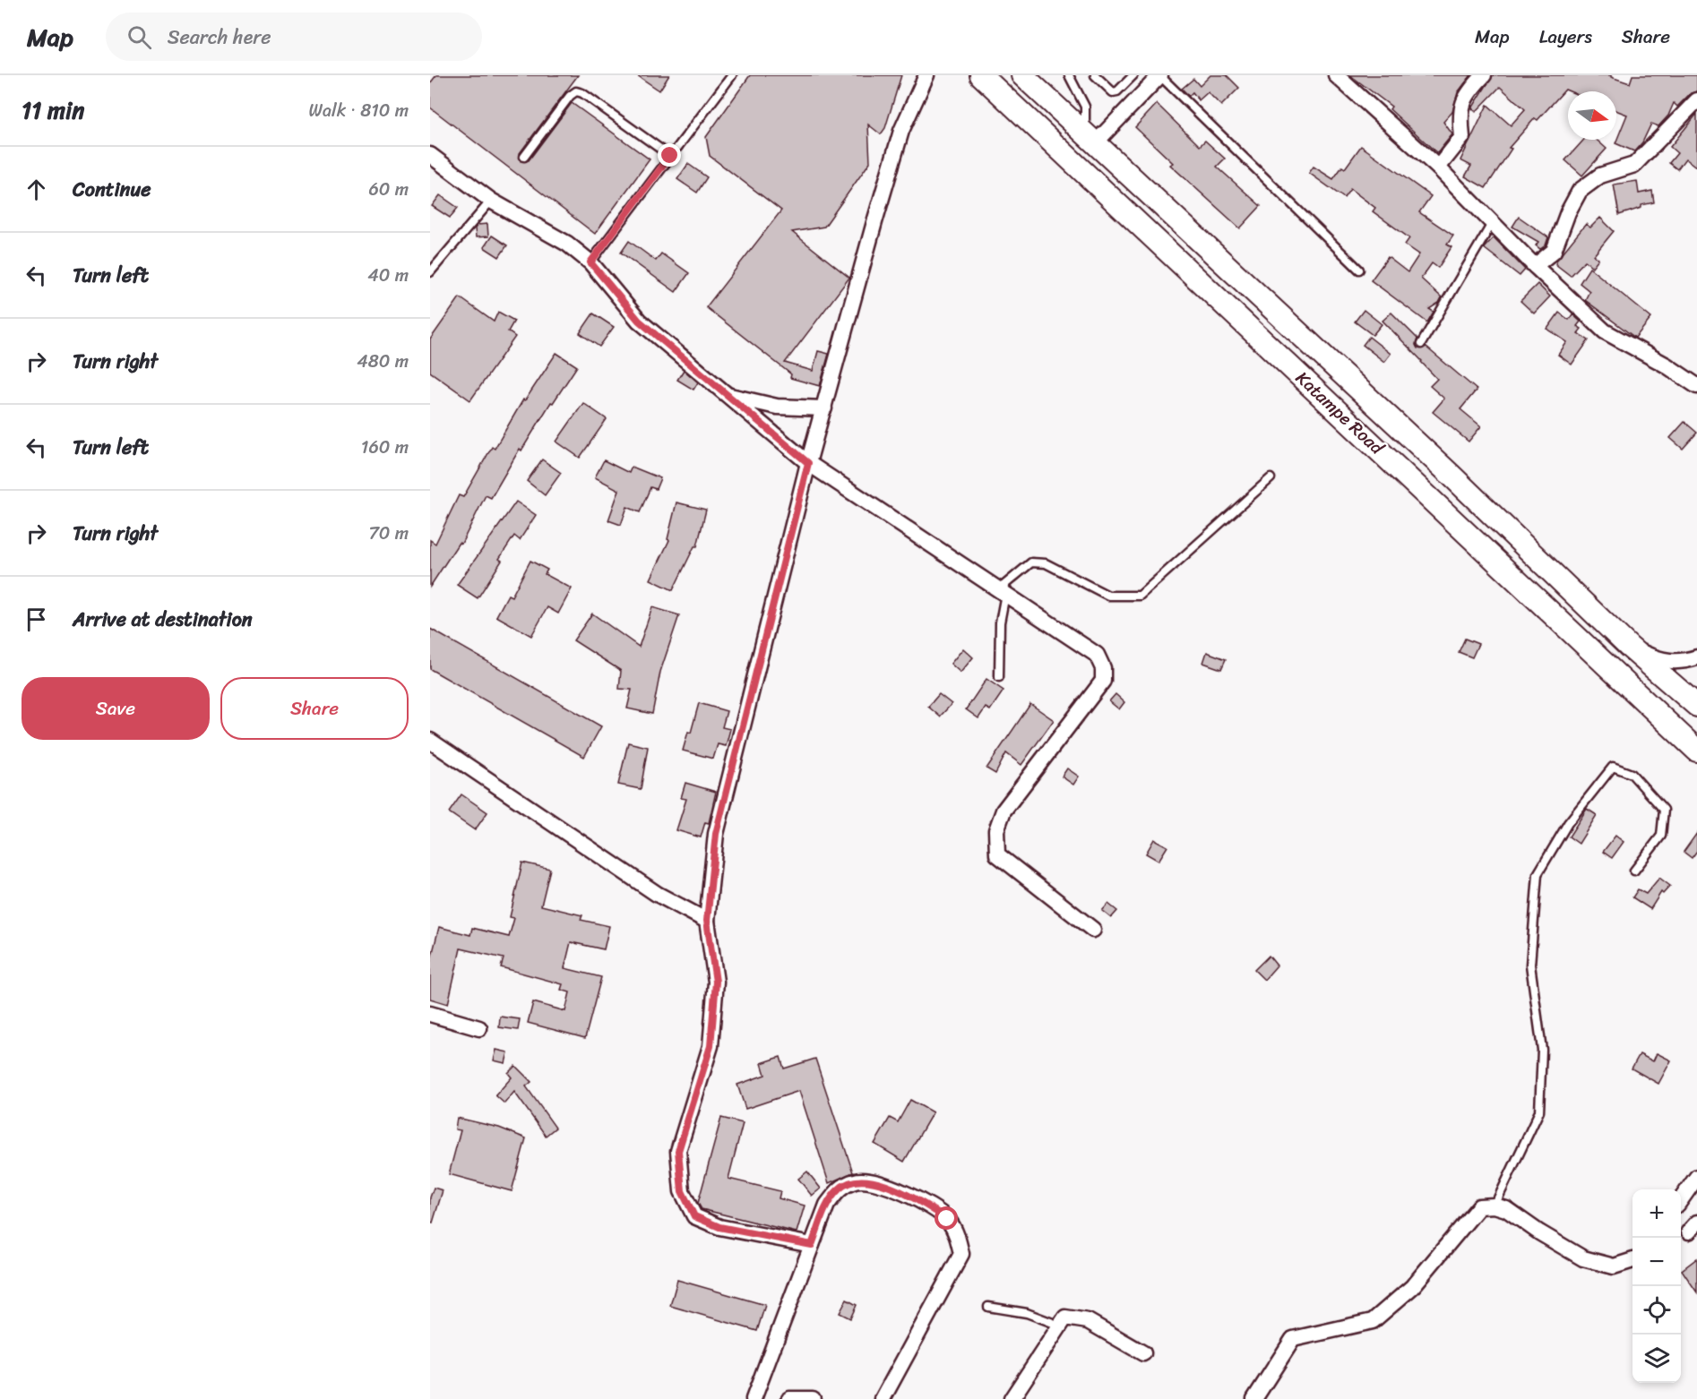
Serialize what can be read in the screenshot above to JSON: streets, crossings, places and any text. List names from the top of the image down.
{
  "streets": {
    "main road": ["Katampe Road"]
  },
  "north": "right",
  "page": {
    "header": "Map",
    "search": "Search here",
    "nav": ["Map", "Layers", "Share"],
    "heading": ["11 min", "Walk · 810 m"],
    "list": [
      ["Continue", "60 m"],
      ["Turn left", "40 m"],
      ["Turn right", "480 m"],
      ["Turn left", "160 m"],
      ["Turn right", "70 m"],
      "Arrive at destination"
    ],
    "buttons": ["Save", "Share"],
    "map_buttons": ["+", "−"]
  }
}
